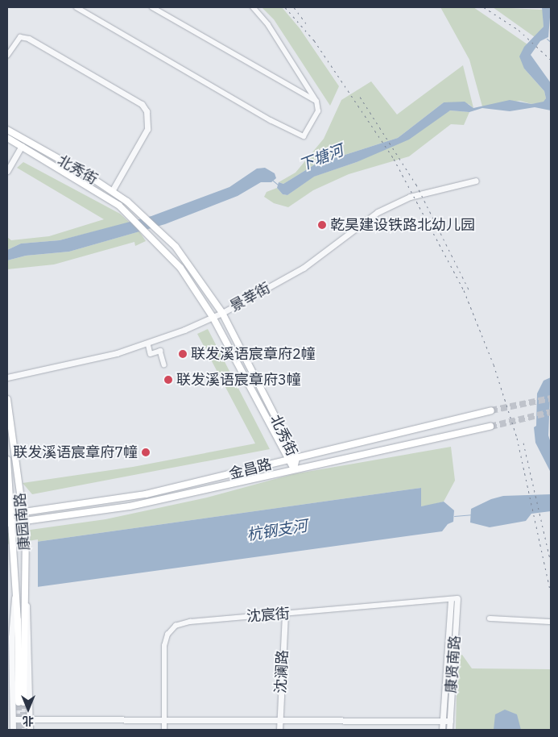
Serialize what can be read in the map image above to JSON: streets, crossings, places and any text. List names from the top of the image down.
{
  "streets": {
    "main road": ["北秀街", "金昌路", "康园南路"],
    "street": [
      "景莘街",
      "沈宸街",
      "康贤南路",
      "沈澜路"
    ]
  },
  "crossings": [
    ["北秀街", "景莘街"],
    ["北秀街", "金昌路"],
    ["金昌路", "康园南路"],
    ["沈宸街", "康贤南路"],
    ["沈宸街", "沈澜路"]
  ],
  "water": ["下塘河", "杭钢支河"],
  "places": [
    "乾昊建设铁路北幼儿园",
    "联发溪语宸章府2幢",
    "联发溪语宸章府3幢",
    "联发溪语宸章府7幢"
  ],
  "north": "bottom"
}
